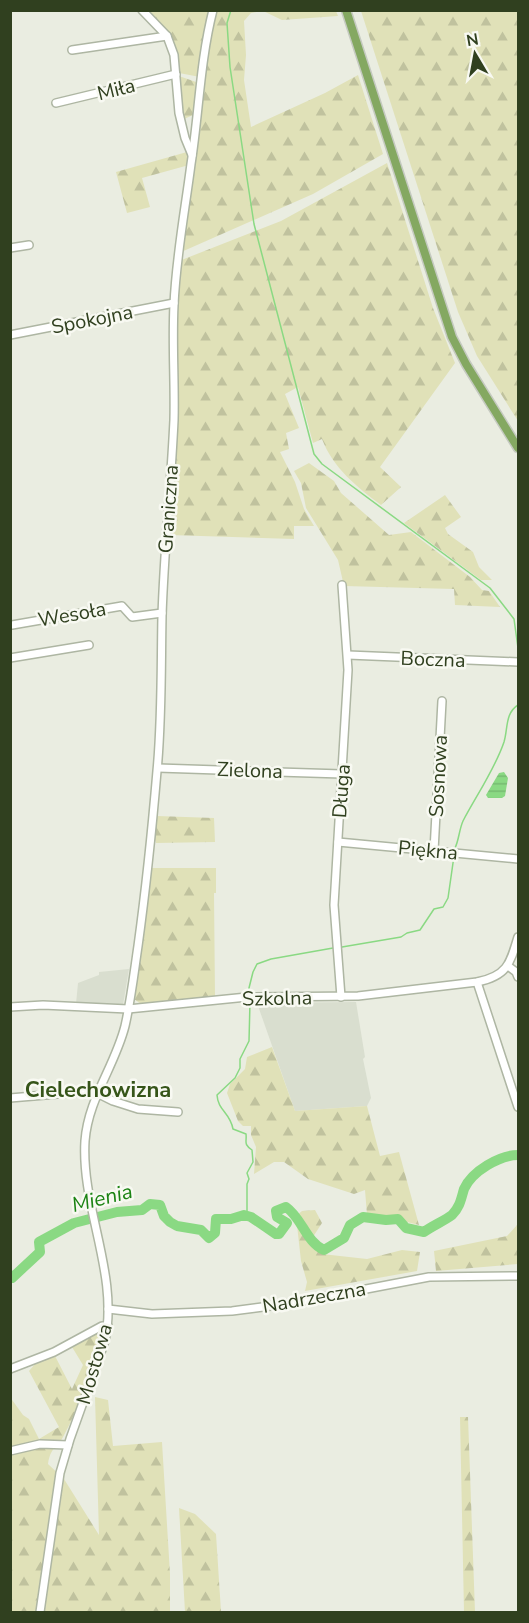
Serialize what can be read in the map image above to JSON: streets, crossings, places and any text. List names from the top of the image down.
{
  "streets": {
    "street": [
      "Miła",
      "Spokojna",
      "Graniczna",
      "Wesoła",
      "Boczna",
      "Zielona",
      "Sosnowa",
      "Długa",
      "Piękna",
      "Szkolna",
      "Nadrzeczna",
      "Mostowa"
    ]
  },
  "crossings": [
    ["Spokojna", "Graniczna"],
    ["Graniczna", "Wesoła"],
    ["Graniczna", "Zielona"],
    ["Graniczna", "Szkolna"],
    ["Graniczna", "Mostowa"],
    ["Boczna", "Długa"],
    ["Zielona", "Długa"],
    ["Sosnowa", "Piękna"],
    ["Długa", "Piękna"],
    ["Długa", "Szkolna"],
    ["Szkolna", "Mostowa"],
    ["Nadrzeczna", "Mostowa"]
  ],
  "districts": ["Cielechowizna"],
  "water": ["Mienia"],
  "north": "top"
}
